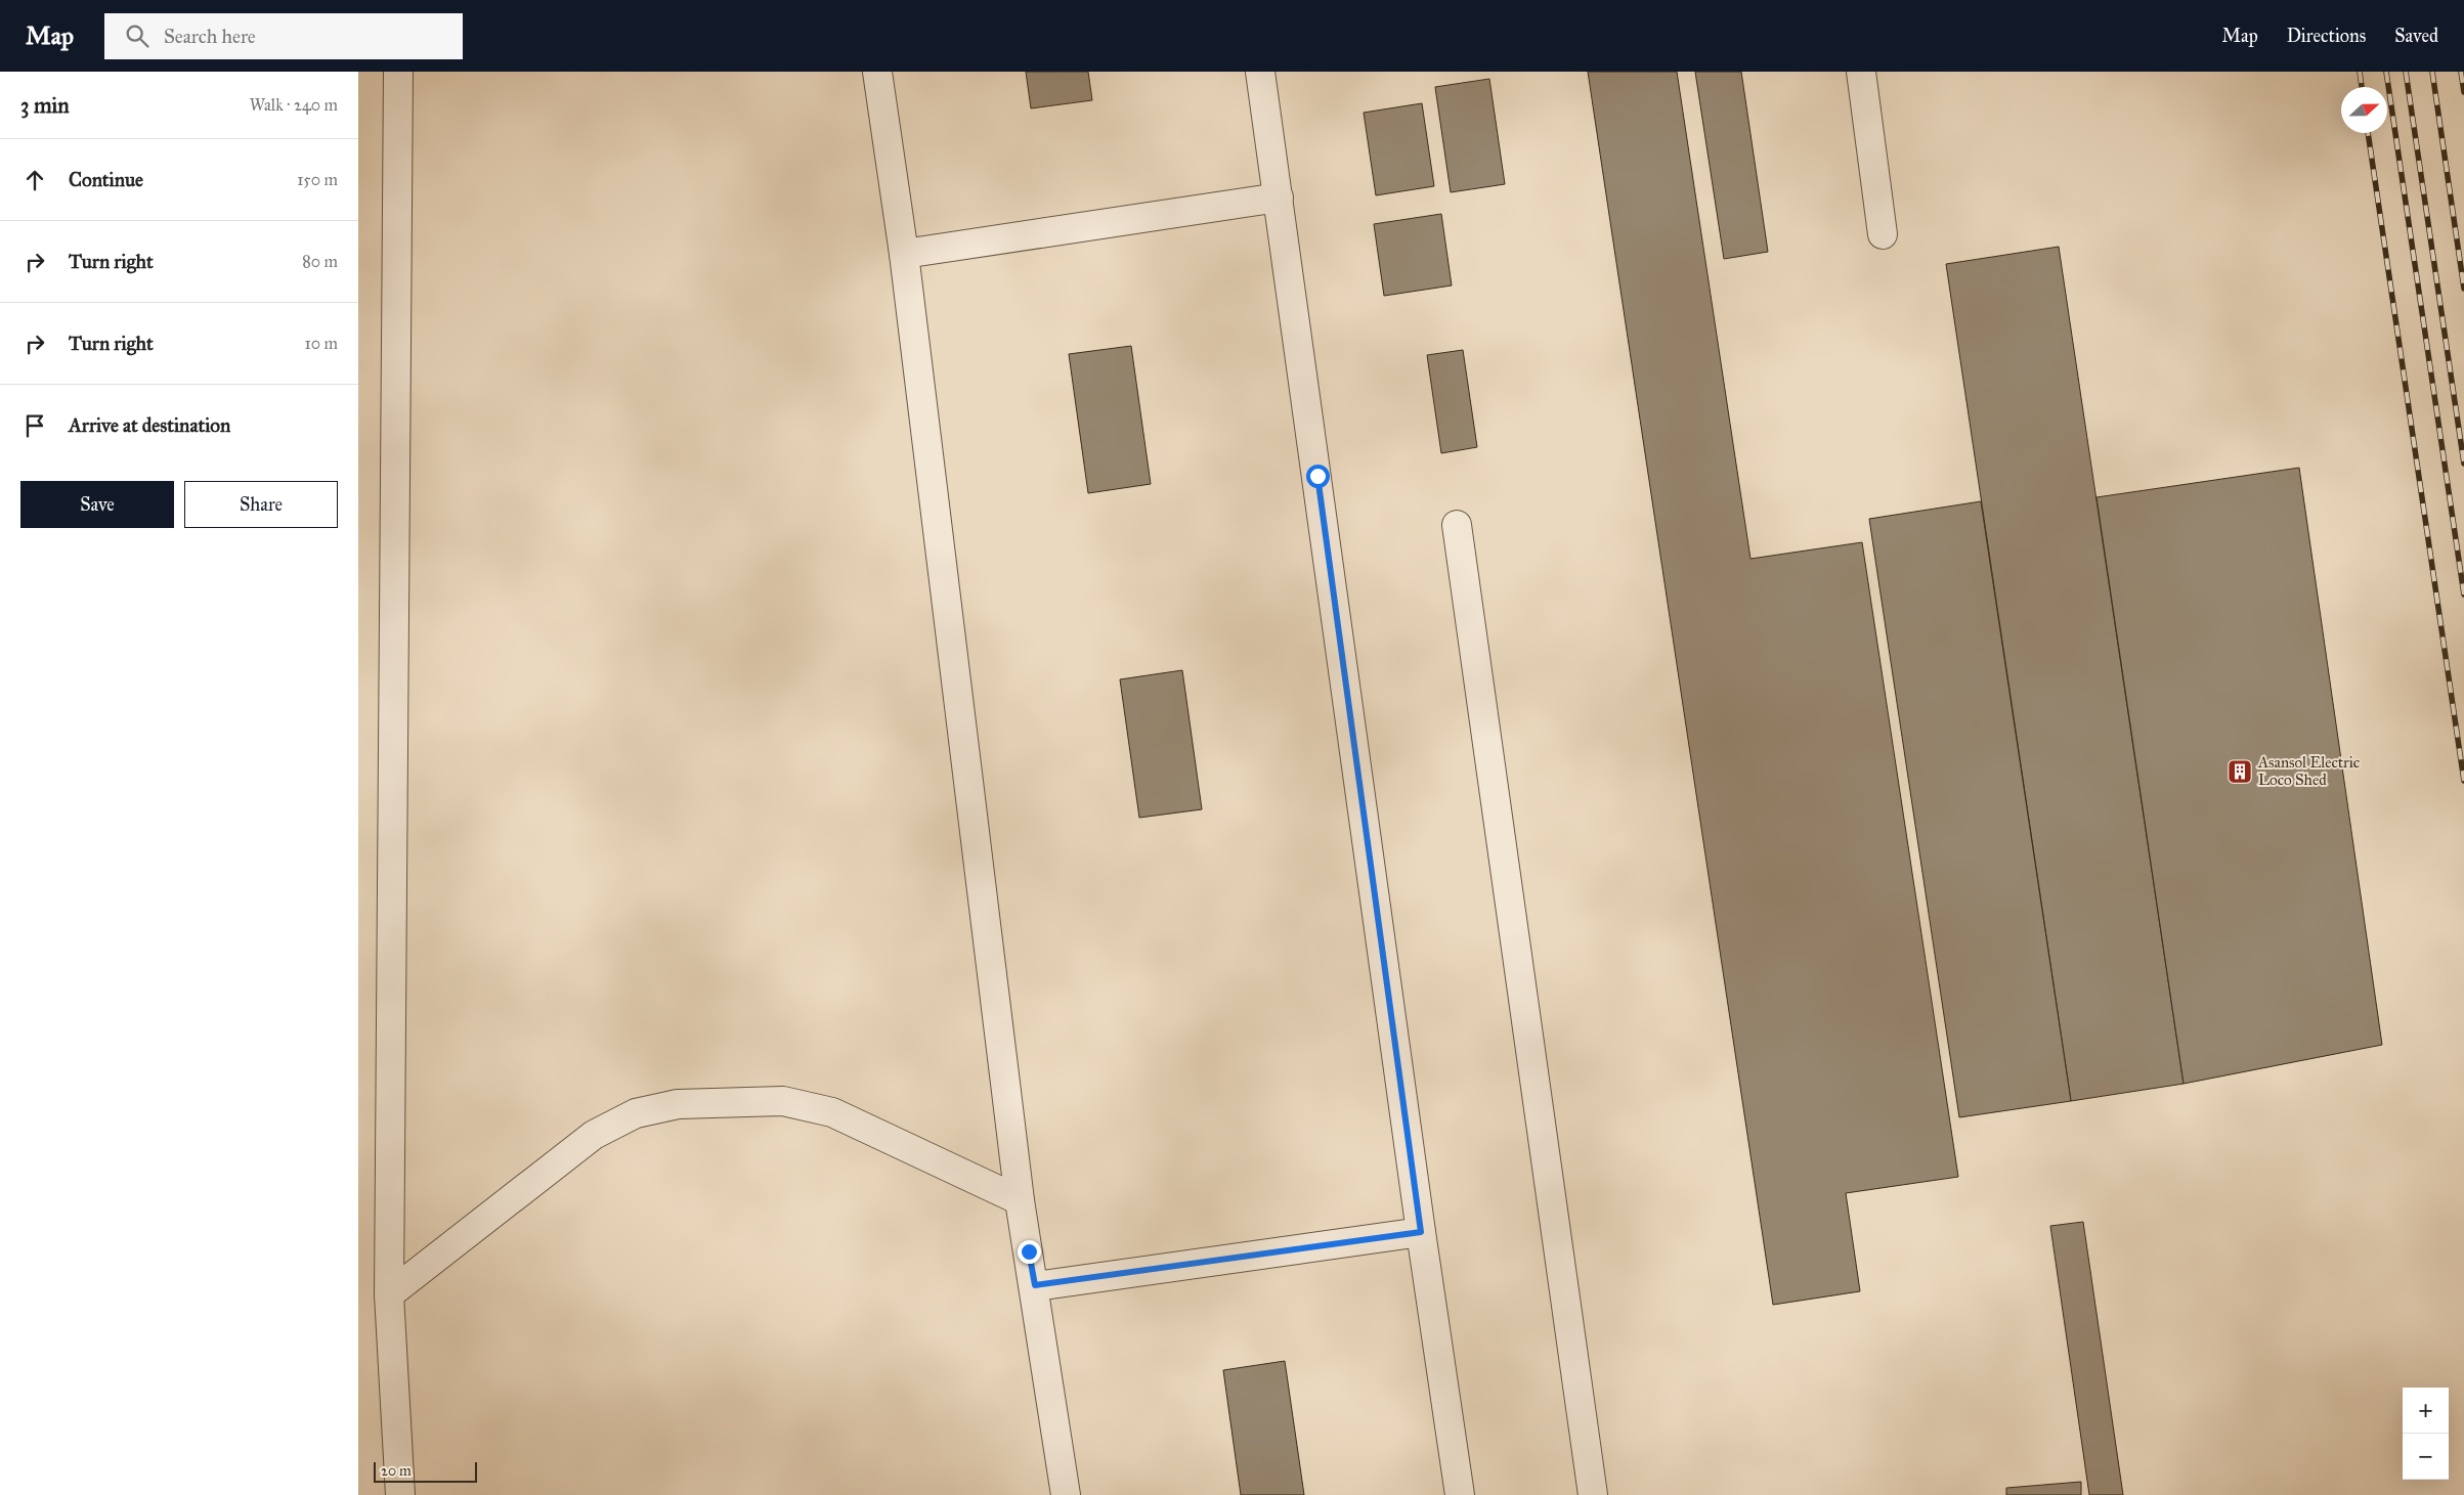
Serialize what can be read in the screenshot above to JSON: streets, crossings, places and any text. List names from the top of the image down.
{
  "places": {
    "building": ["Asansol Electric Loco Shed"]
  },
  "scale_bar": "20 m",
  "north": "right",
  "page": {
    "header": "Map",
    "search": "Search here",
    "nav": ["Map", "Directions", "Saved"],
    "heading": ["3 min", "Walk · 240 m"],
    "list": [
      ["Continue", "150 m"],
      ["Turn right", "80 m"],
      ["Turn right", "10 m"],
      "Arrive at destination"
    ],
    "buttons": ["Save", "Share"],
    "map_buttons": ["+", "−"],
    "scale": "20 m"
  }
}
